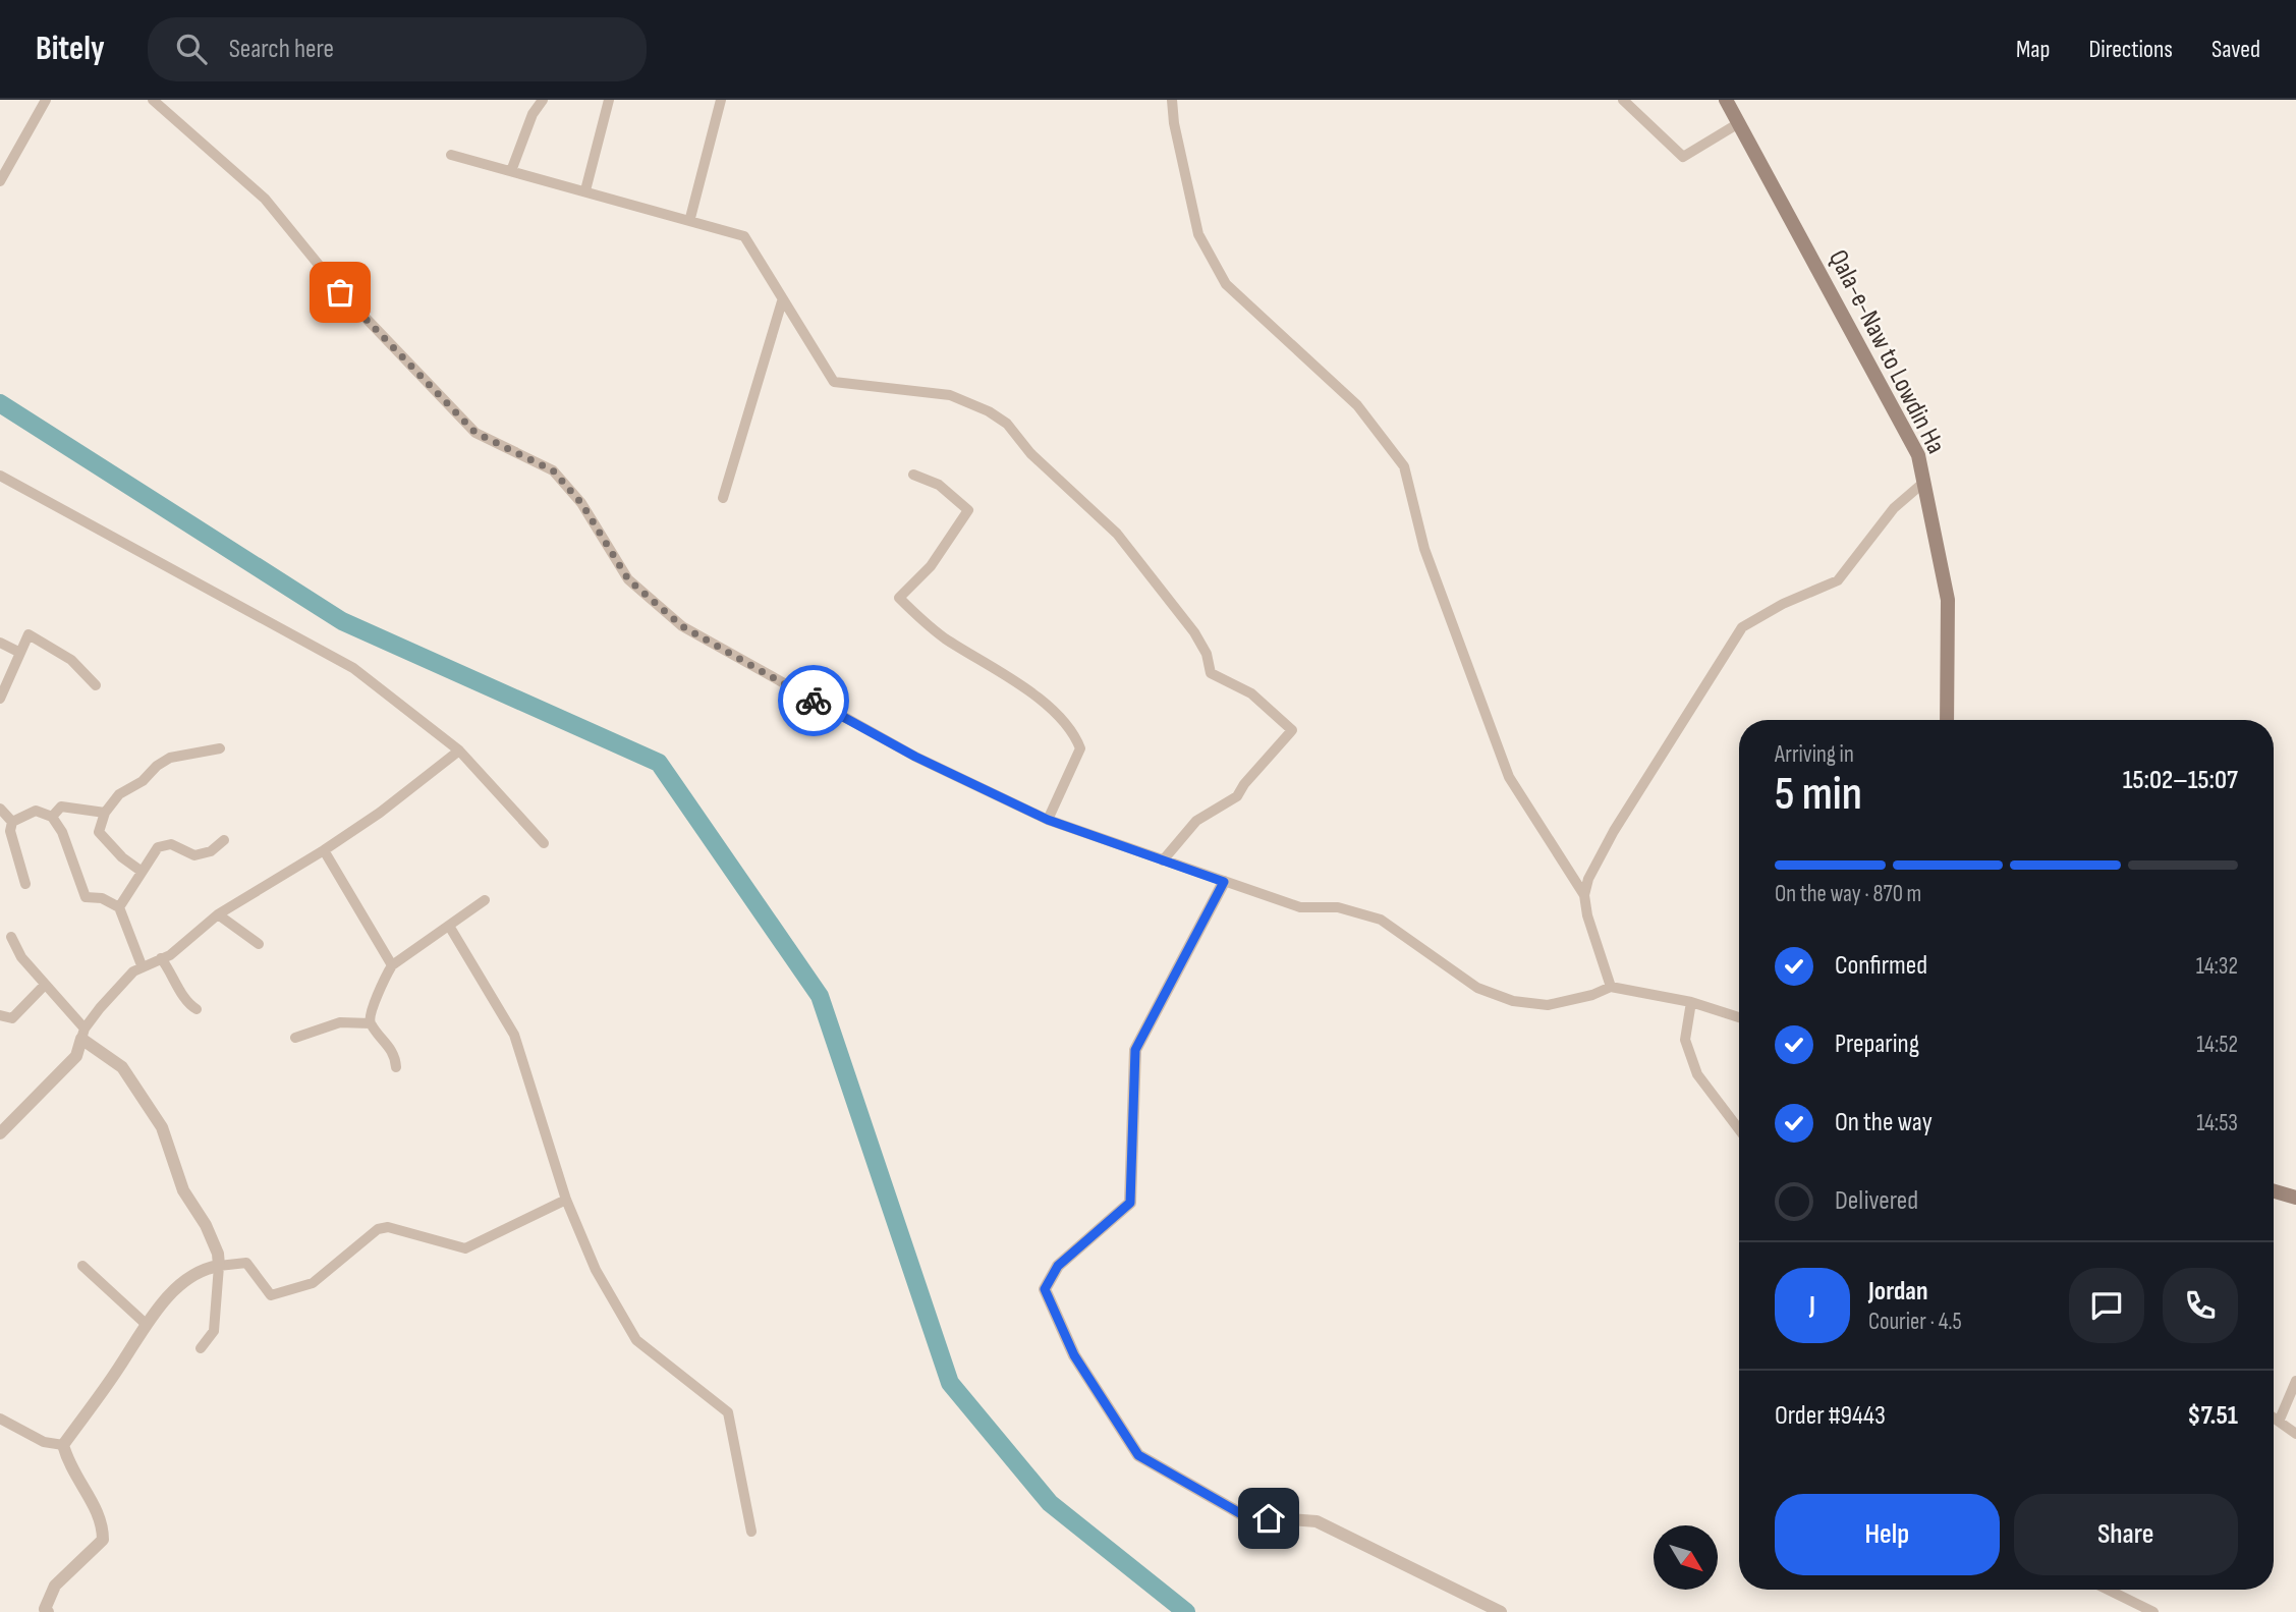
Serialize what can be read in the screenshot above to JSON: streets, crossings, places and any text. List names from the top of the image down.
{
  "streets": {
    "main road": ["Qala-e-Naw to Lowdin Ha"]
  },
  "north": "bottom right",
  "page": {
    "header": "Bitely",
    "search": "Search here",
    "nav": ["Map", "Directions", "Saved"],
    "heading": ["5 min", "Arriving in", "15:02–15:07"],
    "panel": [
      "Jordan",
      "Courier · 4.5",
      "Order #9443",
      "$7.51"
    ],
    "bar": "On the way · 870 m",
    "list": [
      ["Confirmed", "14:32"],
      ["Preparing", "14:52"],
      ["On the way", "14:53"],
      "Delivered"
    ],
    "round": "J",
    "buttons": ["Help", "Share"]
  }
}
